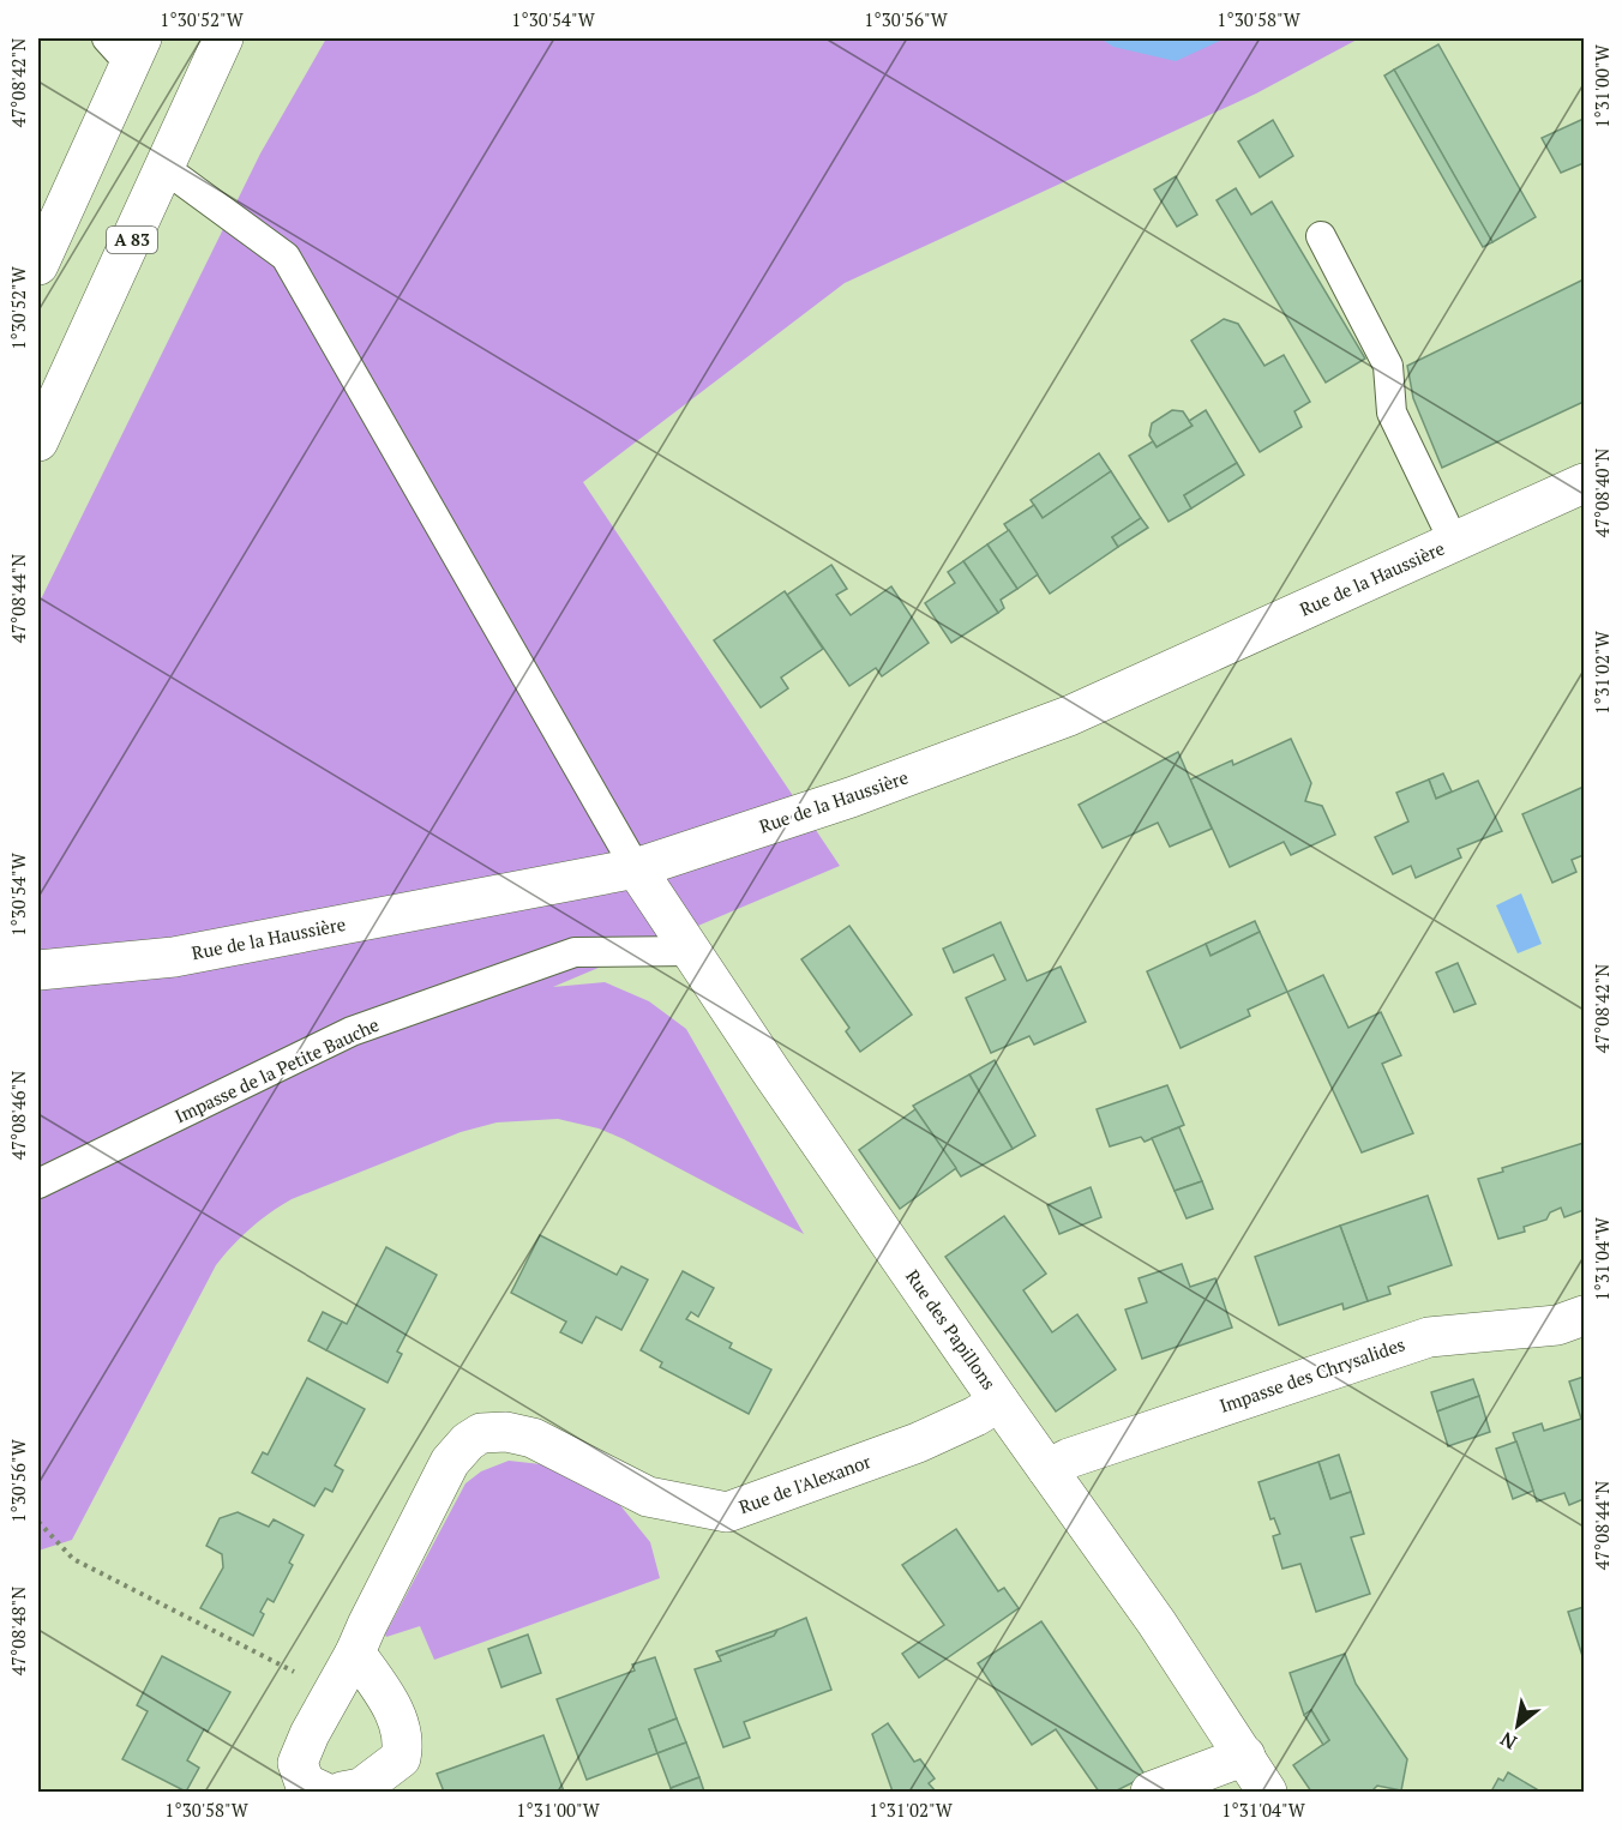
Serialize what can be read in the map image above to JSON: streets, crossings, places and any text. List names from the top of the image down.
{
  "streets": {
    "main road": [
      "A 83",
      "Rue de la Haussière",
      "Rue des Papillons",
      "Impasse des Chrysalides",
      "Rue de l'Alexanor"
    ],
    "lane": ["Impasse de la Petite Bauche"]
  },
  "crossings": [
    ["Rue de la Haussière", "Rue des Papillons"],
    ["Impasse de la Petite Bauche", "Rue des Papillons"],
    ["Rue des Papillons", "Impasse des Chrysalides"],
    ["Rue des Papillons", "Rue de l'Alexanor"]
  ],
  "north": "bottom left",
  "coordinates": [
    "1°30'52\"W",
    "1°30'54\"W",
    "1°30'56\"W",
    "1°30'58\"W",
    "47°08'42\"N",
    "1°31'00\"W",
    "47°08'40\"N",
    "47°08'44\"N",
    "1°31'02\"W",
    "47°08'46\"N",
    "1°31'04\"W",
    "47°08'48\"N"
  ]
}
